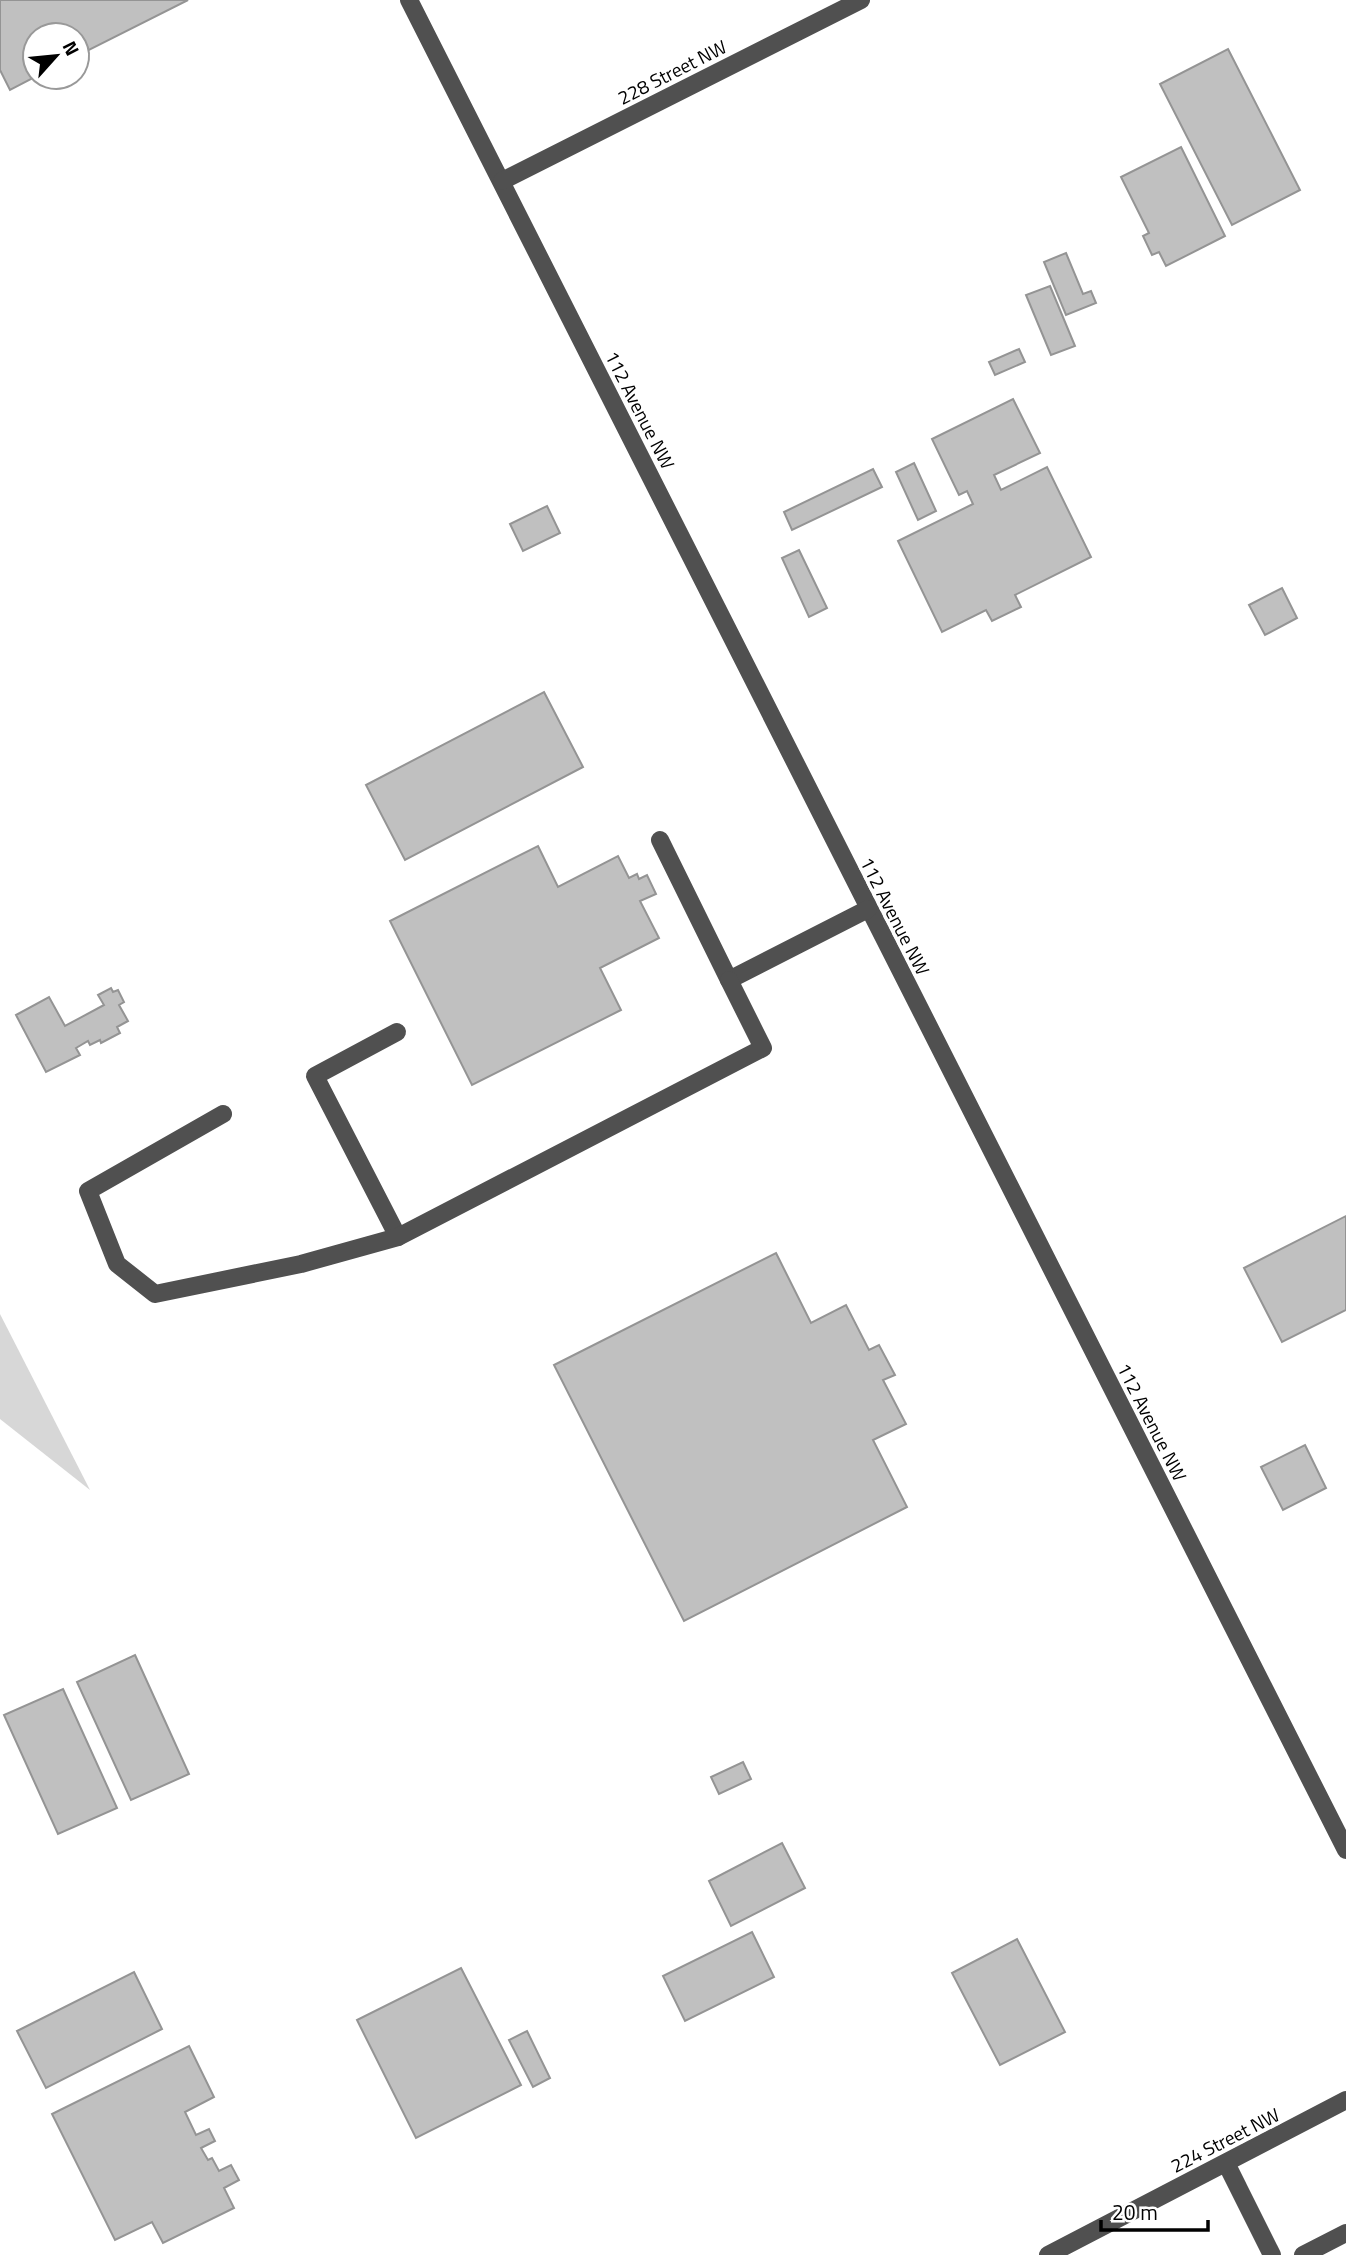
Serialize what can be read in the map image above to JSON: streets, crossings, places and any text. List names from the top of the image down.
{
  "streets": {
    "street": ["228 Street NW", "112 Avenue NW", "224 Street NW"]
  },
  "crossings": [
    ["228 Street NW", "112 Avenue NW"]
  ],
  "scale_bar": "20 m",
  "north": "top right"
}
